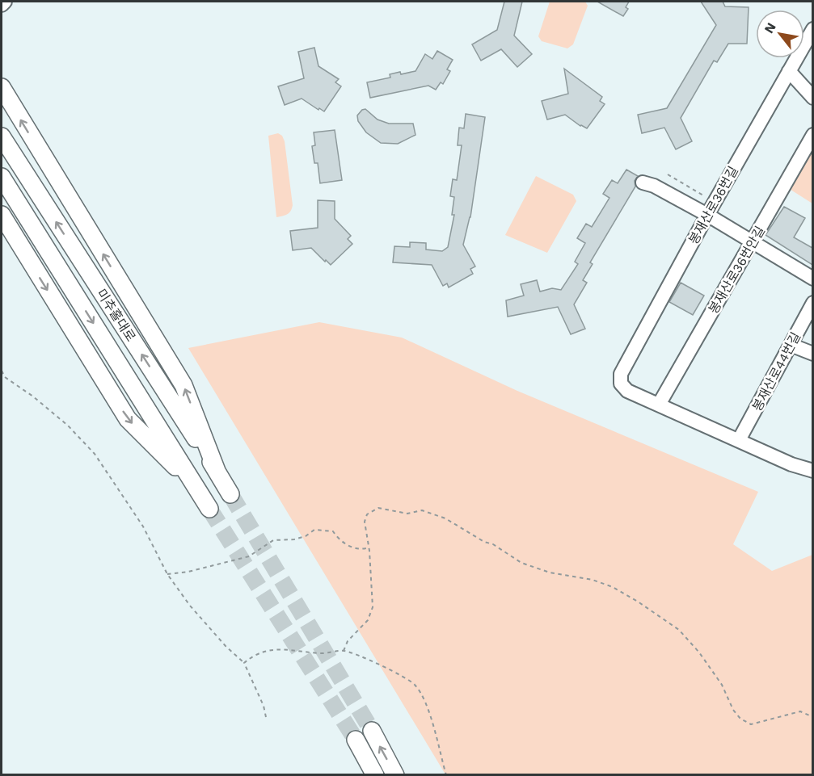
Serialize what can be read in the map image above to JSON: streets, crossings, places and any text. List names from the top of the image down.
{
  "streets": {
    "main road": ["미추홀대로"],
    "street": ["봉재산로36번길", "봉재산로36번안길", "봉재산로44번길"]
  },
  "crossings": [
    ["봉재산로36번길", "봉재산로36번안길"]
  ],
  "north": "top left"
}
